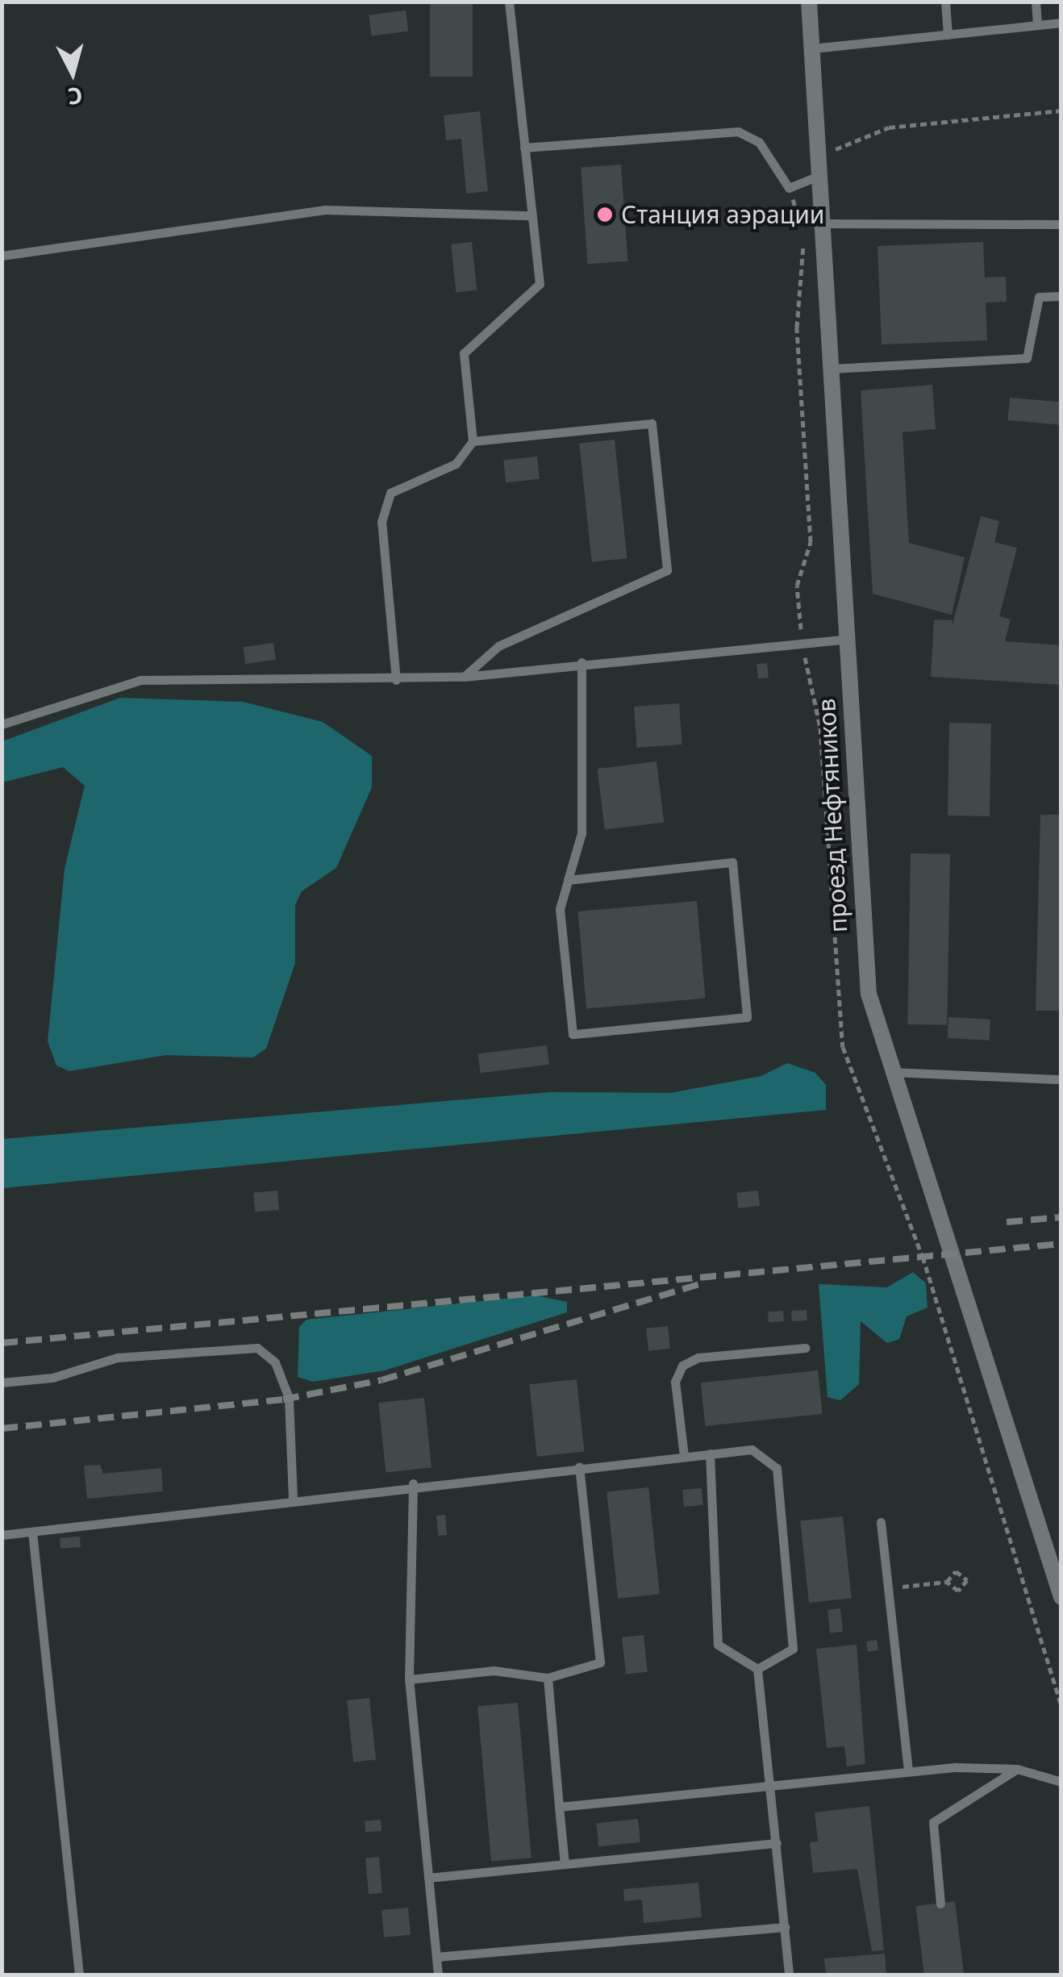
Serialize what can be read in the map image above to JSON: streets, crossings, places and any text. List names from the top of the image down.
{
  "streets": {
    "street": ["проезд Нефтяников"]
  },
  "places": ["Станция аэрации"],
  "north": "bottom"
}
